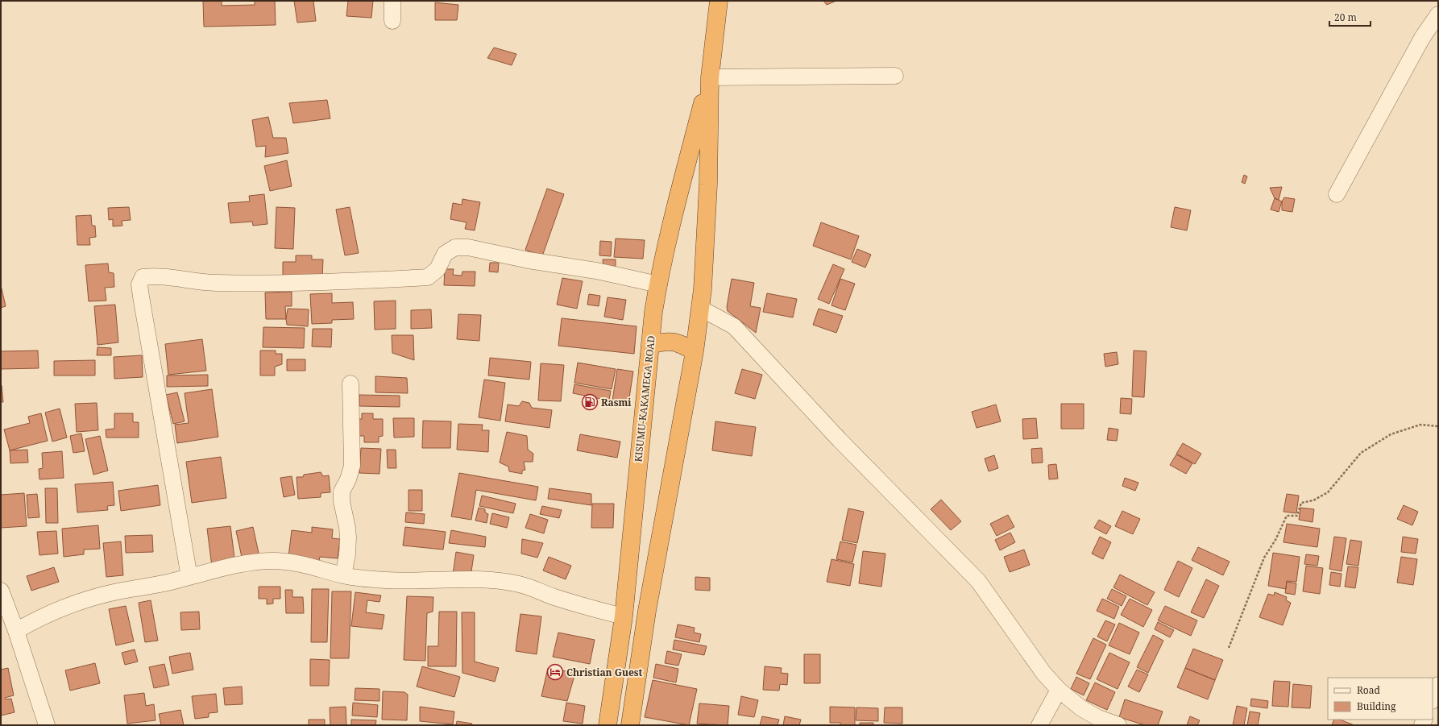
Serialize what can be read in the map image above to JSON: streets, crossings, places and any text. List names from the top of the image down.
{
  "streets": {
    "highway": ["KISUMU-KAKAMEGA ROAD"]
  },
  "places": {
    "fuel station": ["Rasmi"],
    "hotel": ["Christian Guest"]
  },
  "legend": ["Road", "Building"],
  "scale_bar": "20 m"
}
